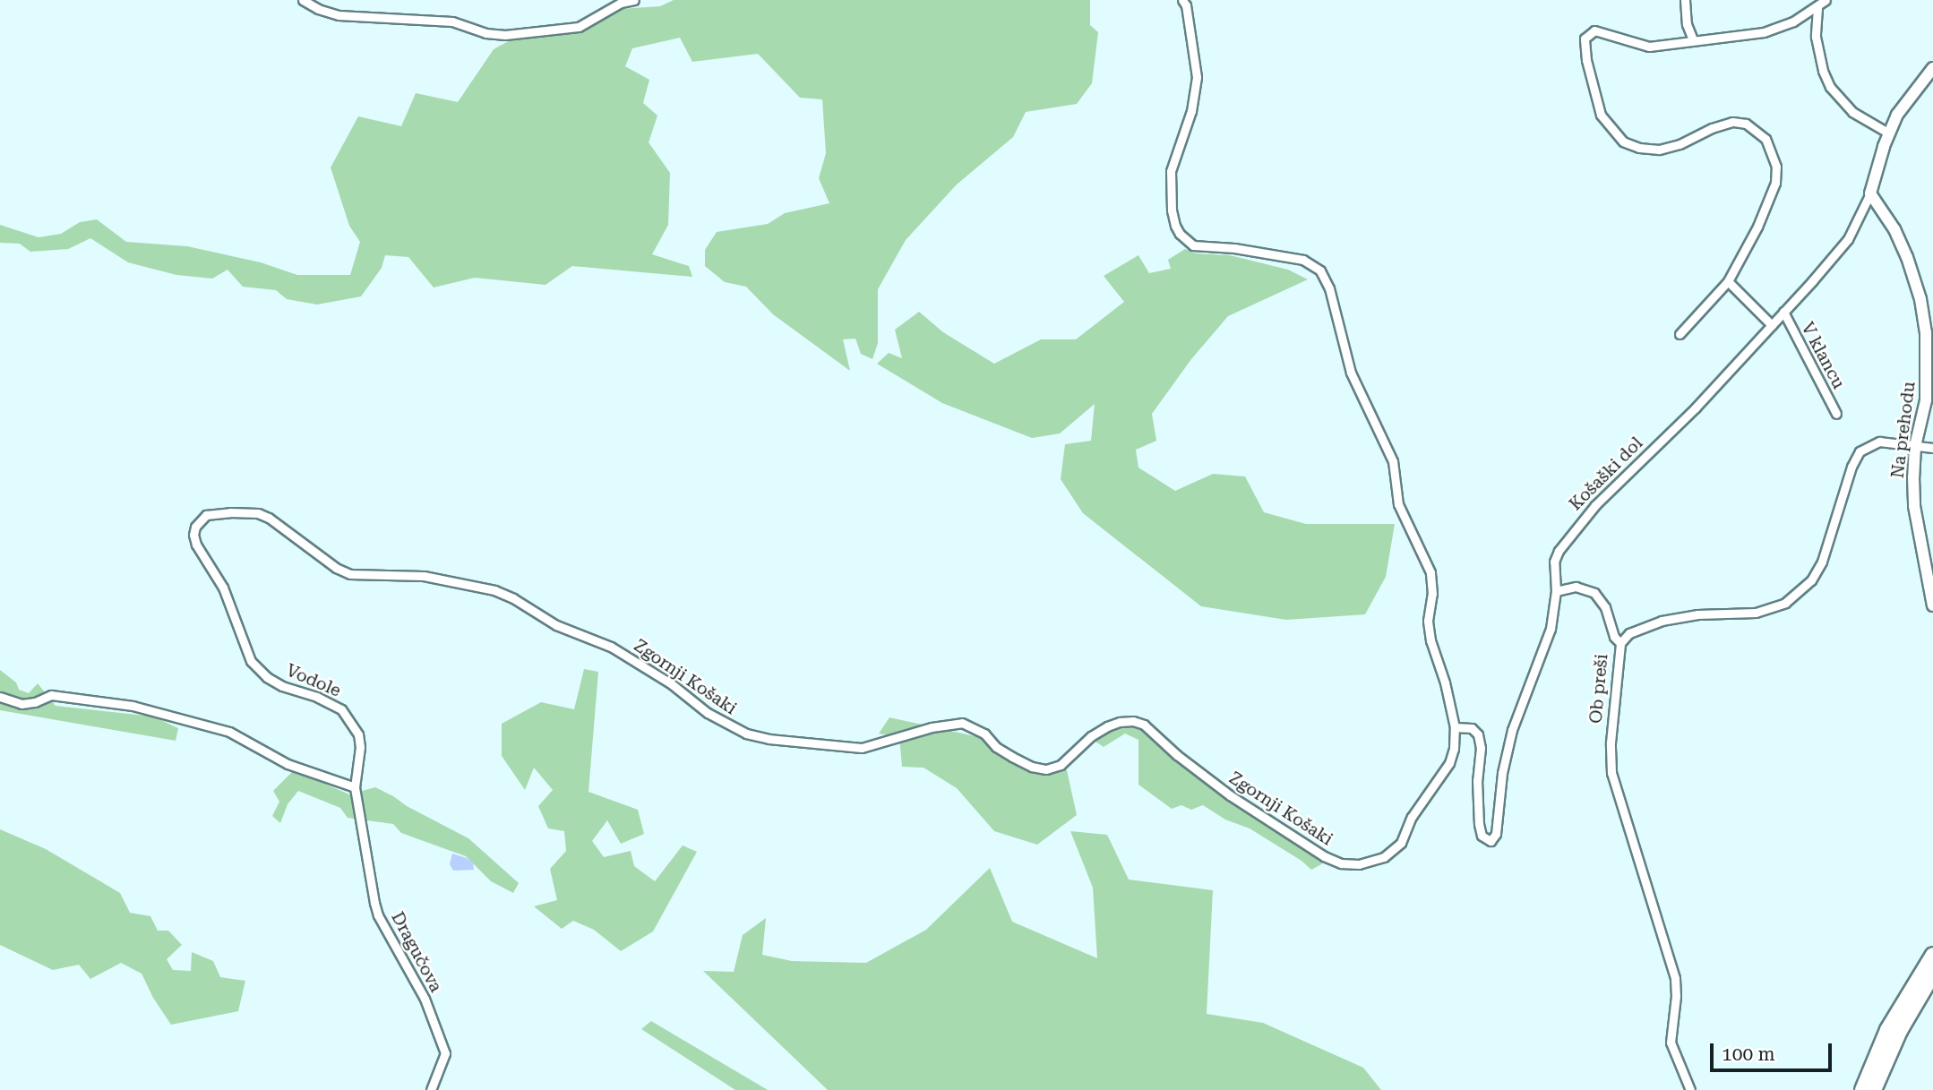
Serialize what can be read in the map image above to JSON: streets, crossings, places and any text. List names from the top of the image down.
{
  "streets": {
    "street": [
      "V klancu",
      "Na prehodu",
      "Košaški dol",
      "Zgornji Košaki",
      "Vodole",
      "Ob preši",
      "Dragučova"
    ]
  },
  "crossings": [
    ["V klancu", "Košaški dol"],
    ["Na prehodu", "Košaški dol"],
    ["Na prehodu", "Ob preši"],
    ["Košaški dol", "Zgornji Košaki"],
    ["Zgornji Košaki", "Vodole"],
    ["Vodole", "Dragučova"]
  ],
  "scale_bar": "100 m"
}
